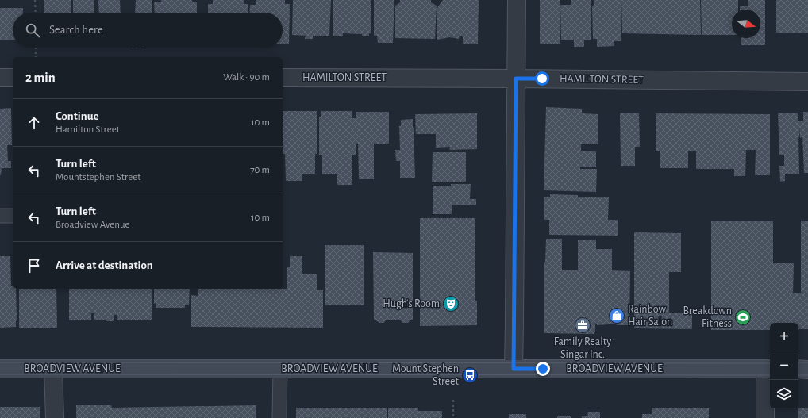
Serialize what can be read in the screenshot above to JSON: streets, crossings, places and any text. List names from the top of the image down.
{
  "streets": {
    "main road": ["BROADVIEW AVENUE"],
    "street": ["HAMILTON STREET"]
  },
  "places": {
    "theatre": ["Hugh's Room"],
    "shop": ["Rainbow Hair Salon"],
    "sports": ["Breakdown Fitness"],
    "office": ["Family Realty Singar Inc."],
    "bus stop": ["Mount Stephen Street"]
  },
  "north": "right",
  "page": {
    "search": "Search here",
    "heading": ["2 min", "Walk · 90 m"],
    "list": [
      ["Continue", "Hamilton Street", "10 m"],
      ["Turn left", "Mountstephen Street", "70 m"],
      ["Turn left", "Broadview Avenue", "10 m"],
      "Arrive at destination"
    ],
    "map_buttons": ["+", "−"]
  }
}
